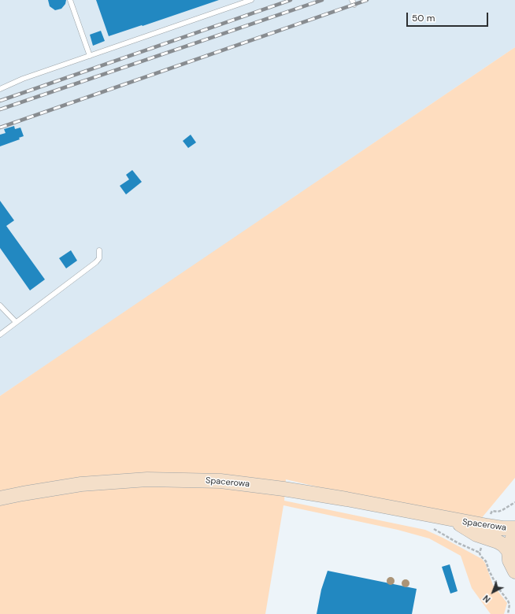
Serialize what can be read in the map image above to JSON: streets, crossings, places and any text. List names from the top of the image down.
{
  "streets": {
    "street": ["Spacerowa"]
  },
  "scale_bar": "50 m",
  "north": "bottom left"
}
